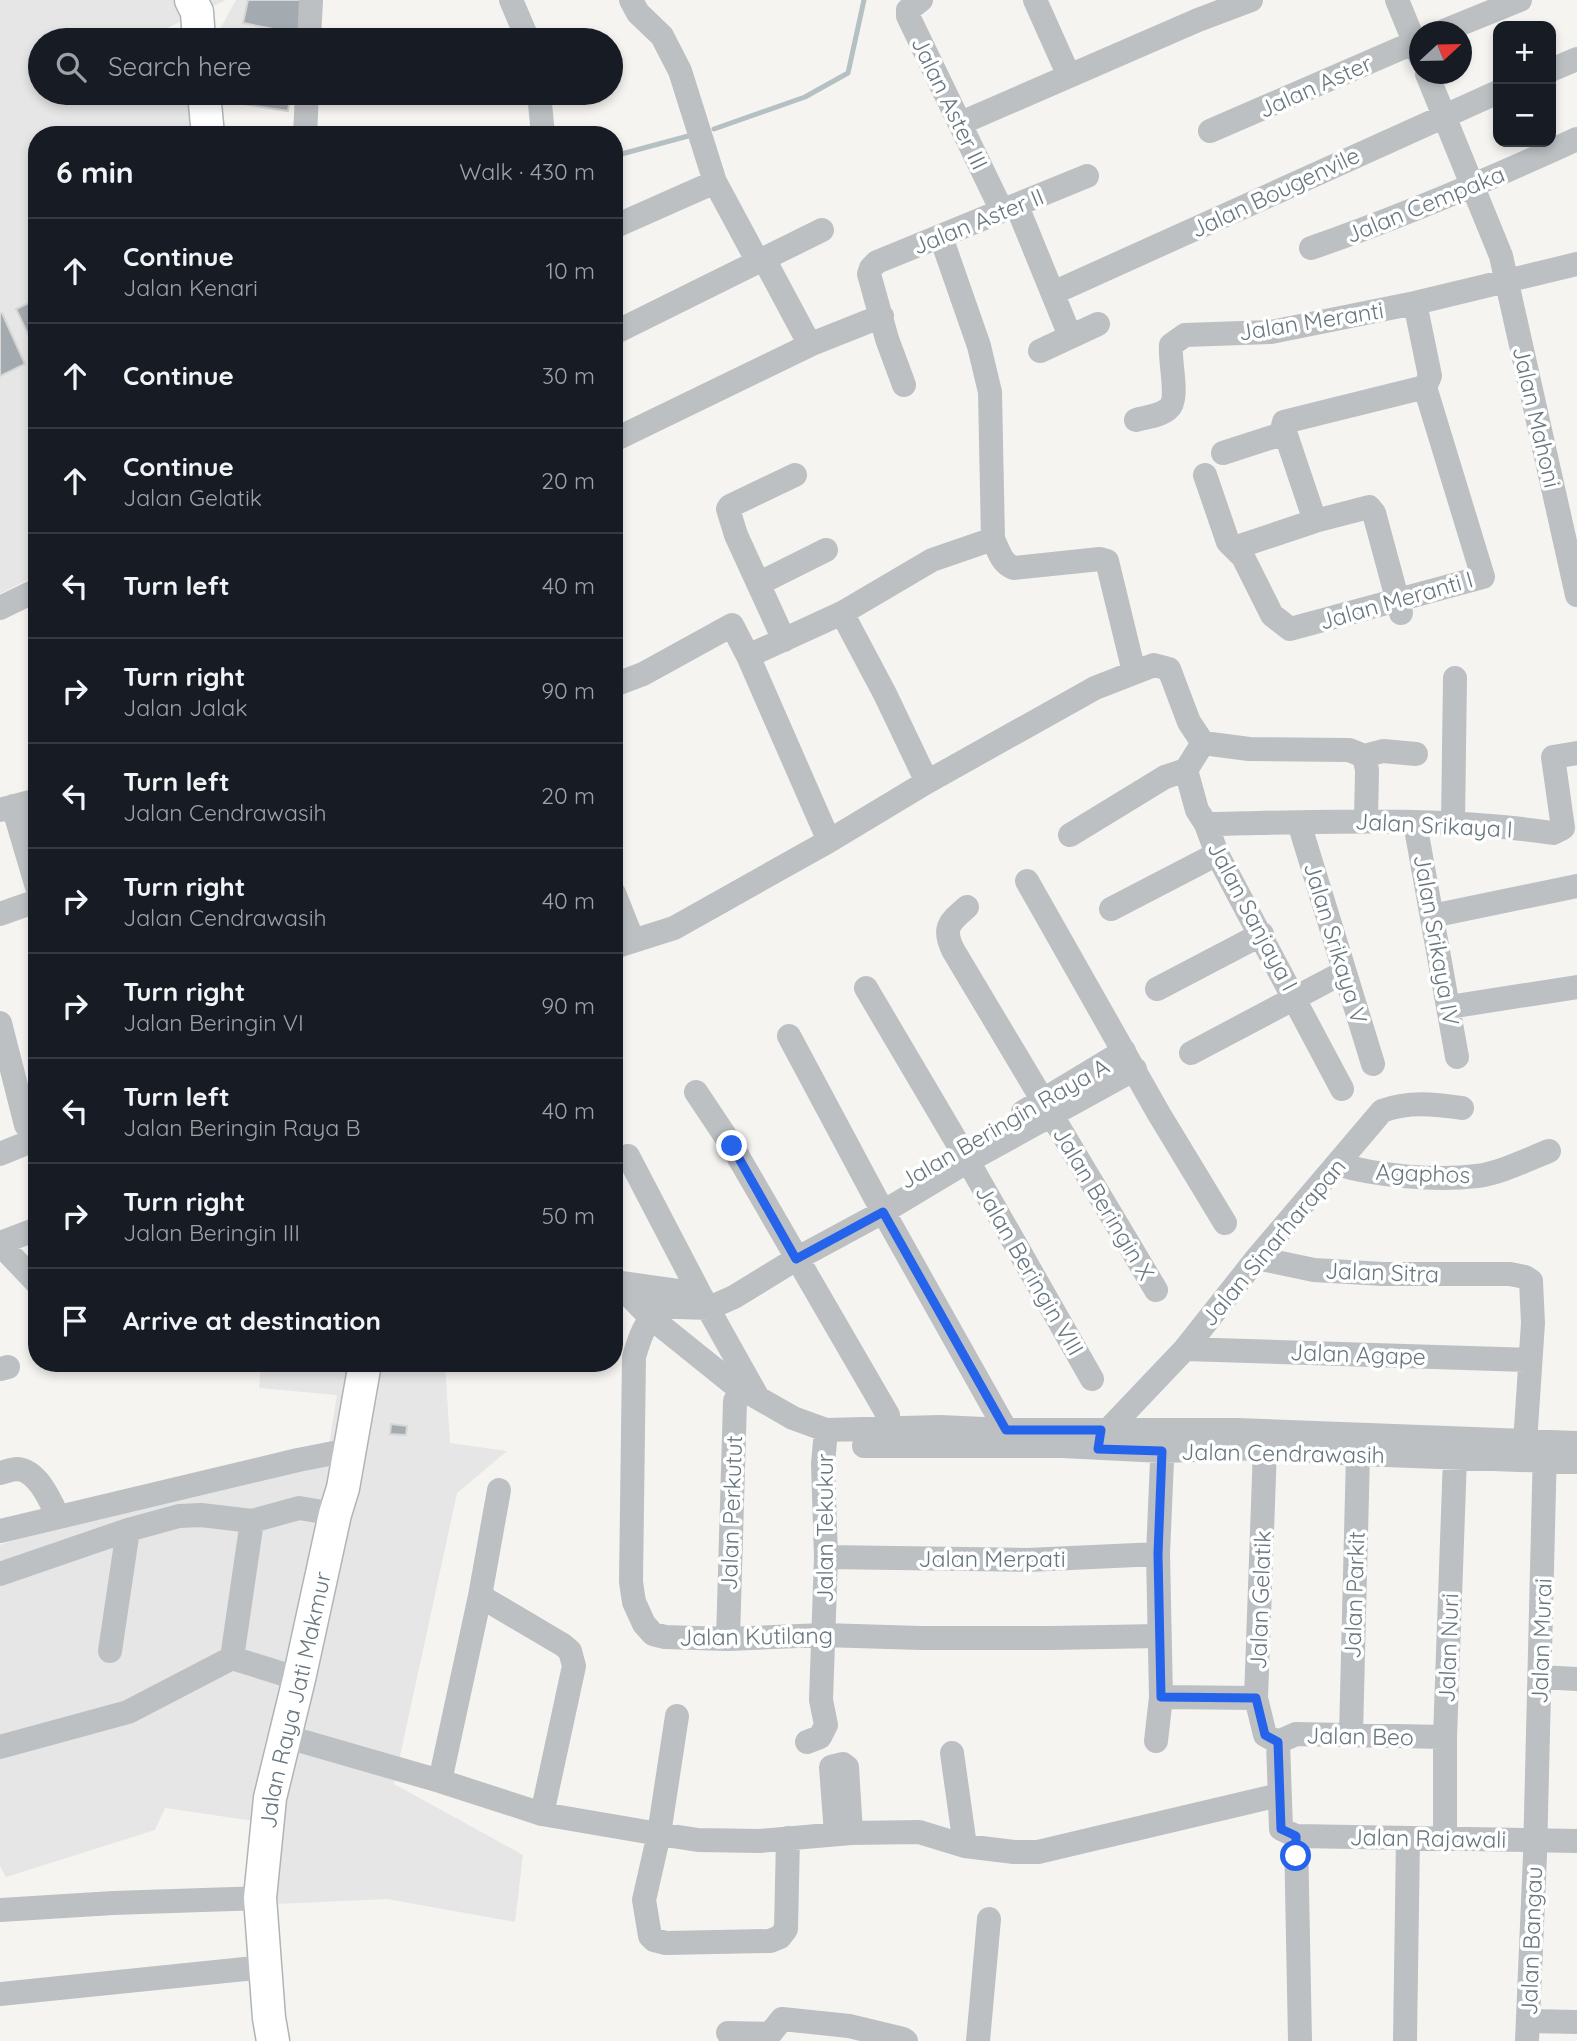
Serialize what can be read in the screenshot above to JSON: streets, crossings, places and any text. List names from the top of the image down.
{
  "streets": {
    "main road": ["Jalan Raya Jati Makmur"],
    "street": [
      "Jalan Aster",
      "Jalan Aster III",
      "Jalan Bougenvile",
      "Jalan Cempaka",
      "Jalan Aster II",
      "Jalan Meranti",
      "Jalan Mahoni",
      "Jalan Meranti I",
      "Jalan Srikaya I",
      "Jalan Sanjaya I",
      "Jalan Srikaya IV",
      "Jalan Srikaya V",
      "Agaphos",
      "Jalan Beringin X",
      "Jalan Sinarharapan",
      "Jalan Beringin VIII",
      "Jalan Sitra",
      "Jalan Agape",
      "Jalan Cendrawasih",
      "Jalan Perkutut",
      "Jalan Tekukur",
      "Jalan Merpati",
      "Jalan Parkit",
      "Jalan Gelatik",
      "Jalan Kutilang",
      "Jalan Murai",
      "Jalan Nuri",
      "Jalan Beo",
      "Jalan Rajawali",
      "Jalan Bangau"
    ]
  },
  "crossings": [
    ["Jalan Aster III", "Jalan Bougenvile"],
    ["Jalan Aster III", "Jalan Aster II"],
    ["Jalan Bougenvile", "Jalan Mahoni"],
    ["Jalan Cempaka", "Jalan Mahoni"],
    ["Jalan Meranti", "Jalan Mahoni"],
    ["Jalan Meranti", "Jalan Meranti I"],
    ["Jalan Srikaya I", "Jalan Sanjaya I"],
    ["Jalan Srikaya I", "Jalan Srikaya IV"],
    ["Jalan Srikaya I", "Jalan Srikaya V"],
    ["Agaphos", "Jalan Sinarharapan"],
    ["Jalan Sinarharapan", "Jalan Sitra"],
    ["Jalan Sinarharapan", "Jalan Agape"],
    ["Jalan Sinarharapan", "Jalan Cendrawasih"],
    ["Jalan Sitra", "Jalan Murai"],
    ["Jalan Agape", "Jalan Murai"],
    ["Jalan Cendrawasih", "Jalan Perkutut"],
    ["Jalan Cendrawasih", "Jalan Tekukur"],
    ["Jalan Cendrawasih", "Jalan Parkit"],
    ["Jalan Cendrawasih", "Jalan Gelatik"],
    ["Jalan Cendrawasih", "Jalan Kutilang"],
    ["Jalan Cendrawasih", "Jalan Murai"],
    ["Jalan Cendrawasih", "Jalan Nuri"],
    ["Jalan Perkutut", "Jalan Kutilang"],
    ["Jalan Tekukur", "Jalan Merpati"],
    ["Jalan Tekukur", "Jalan Kutilang"],
    ["Jalan Parkit", "Jalan Beo"],
    ["Jalan Gelatik", "Jalan Beo"],
    ["Jalan Murai", "Jalan Rajawali"],
    ["Jalan Murai", "Jalan Bangau"],
    ["Jalan Nuri", "Jalan Beo"],
    ["Jalan Nuri", "Jalan Rajawali"],
    ["Jalan Rajawali", "Jalan Bangau"]
  ],
  "north": "right",
  "page": {
    "map_buttons": ["+", "−"],
    "search": "Search here",
    "heading": ["6 min", "Walk · 430 m"],
    "list": [
      ["Continue", "Jalan Kenari", "10 m"],
      ["Continue", "30 m"],
      ["Continue", "Jalan Gelatik", "20 m"],
      ["Turn left", "40 m"],
      ["Turn right", "Jalan Jalak", "90 m"],
      ["Turn left", "Jalan Cendrawasih", "20 m"],
      ["Turn right", "Jalan Cendrawasih", "40 m"],
      ["Turn right", "Jalan Beringin VI", "90 m"],
      ["Turn left", "Jalan Beringin Raya B", "40 m"],
      ["Turn right", "Jalan Beringin III", "50 m"],
      "Arrive at destination"
    ]
  }
}
